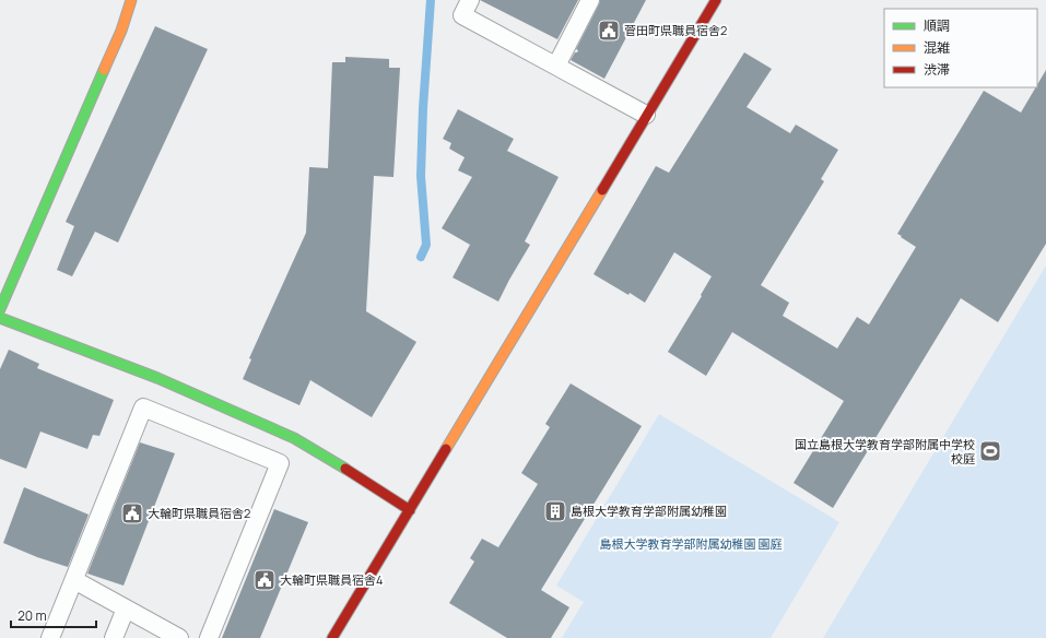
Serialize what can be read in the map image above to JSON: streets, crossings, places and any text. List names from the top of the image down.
{
  "parks": ["島根大学教育学部附属幼稚園 園庭"],
  "places": {
    "public building": ["菅田町県職員宿舎2", "大輪町県職員宿舎2", "大輪町県職員宿舎4"],
    "sports": ["国立島根大学教育学部附属中学校 校庭"],
    "building": ["島根大学教育学部附属幼稚園"]
  },
  "legend": ["順調", "混雑", "渋滞"],
  "scale_bar": "20 m"
}
